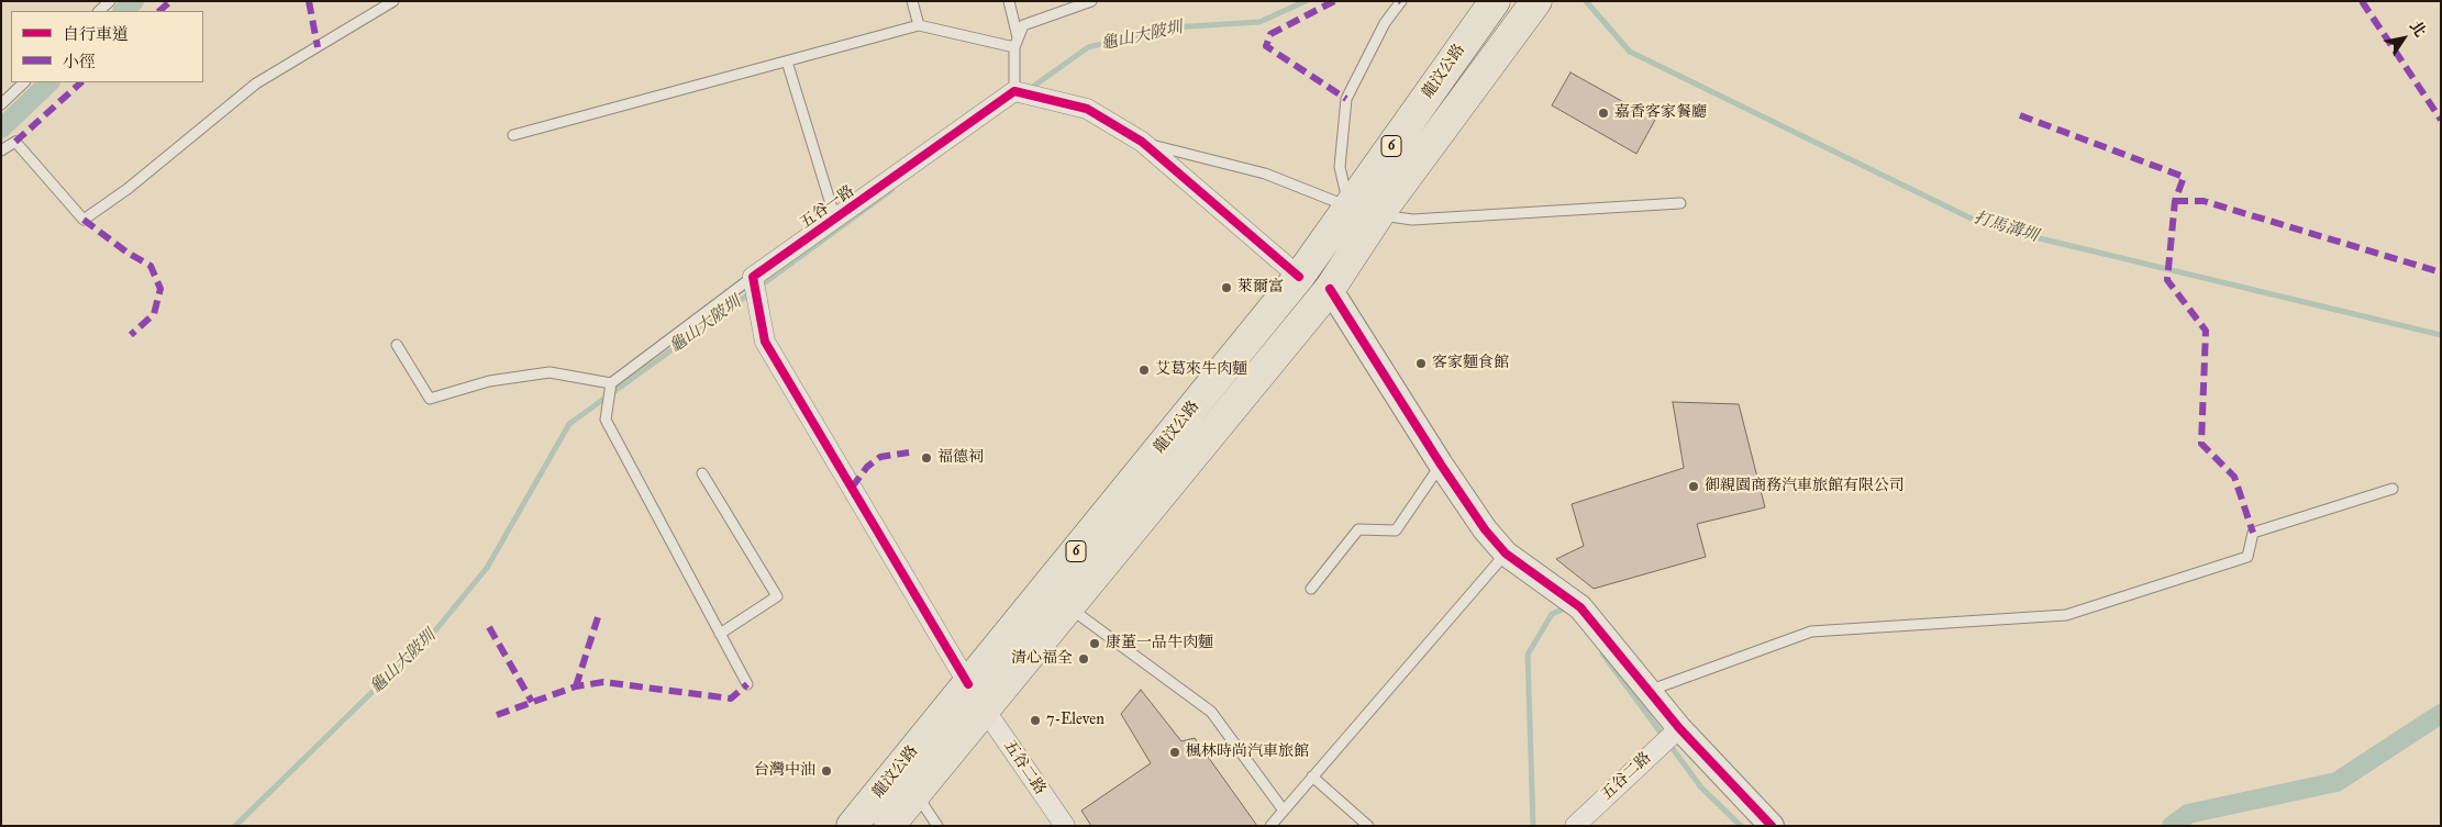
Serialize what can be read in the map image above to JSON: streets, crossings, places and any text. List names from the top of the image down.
{
  "streets": {
    "main road": ["龍汶公路", "6"],
    "street": ["五谷一路", "五谷二路"]
  },
  "crossings": [
    ["龍汶公路", "五谷二路"]
  ],
  "water": ["龜山大陂圳", "打馬溝圳"],
  "places": [
    "嘉香客家餐廳",
    "萊爾富",
    "客家麵食館",
    "艾葛來牛肉麵",
    "福德祠",
    "御親園商務汽車旅館有限公司",
    "康董一品牛肉麵",
    "清心福全",
    "7-Eleven",
    "楓林時尚汽車旅館",
    "台灣中油"
  ],
  "legend": ["自行車道", "小徑"],
  "north": "top right"
}
